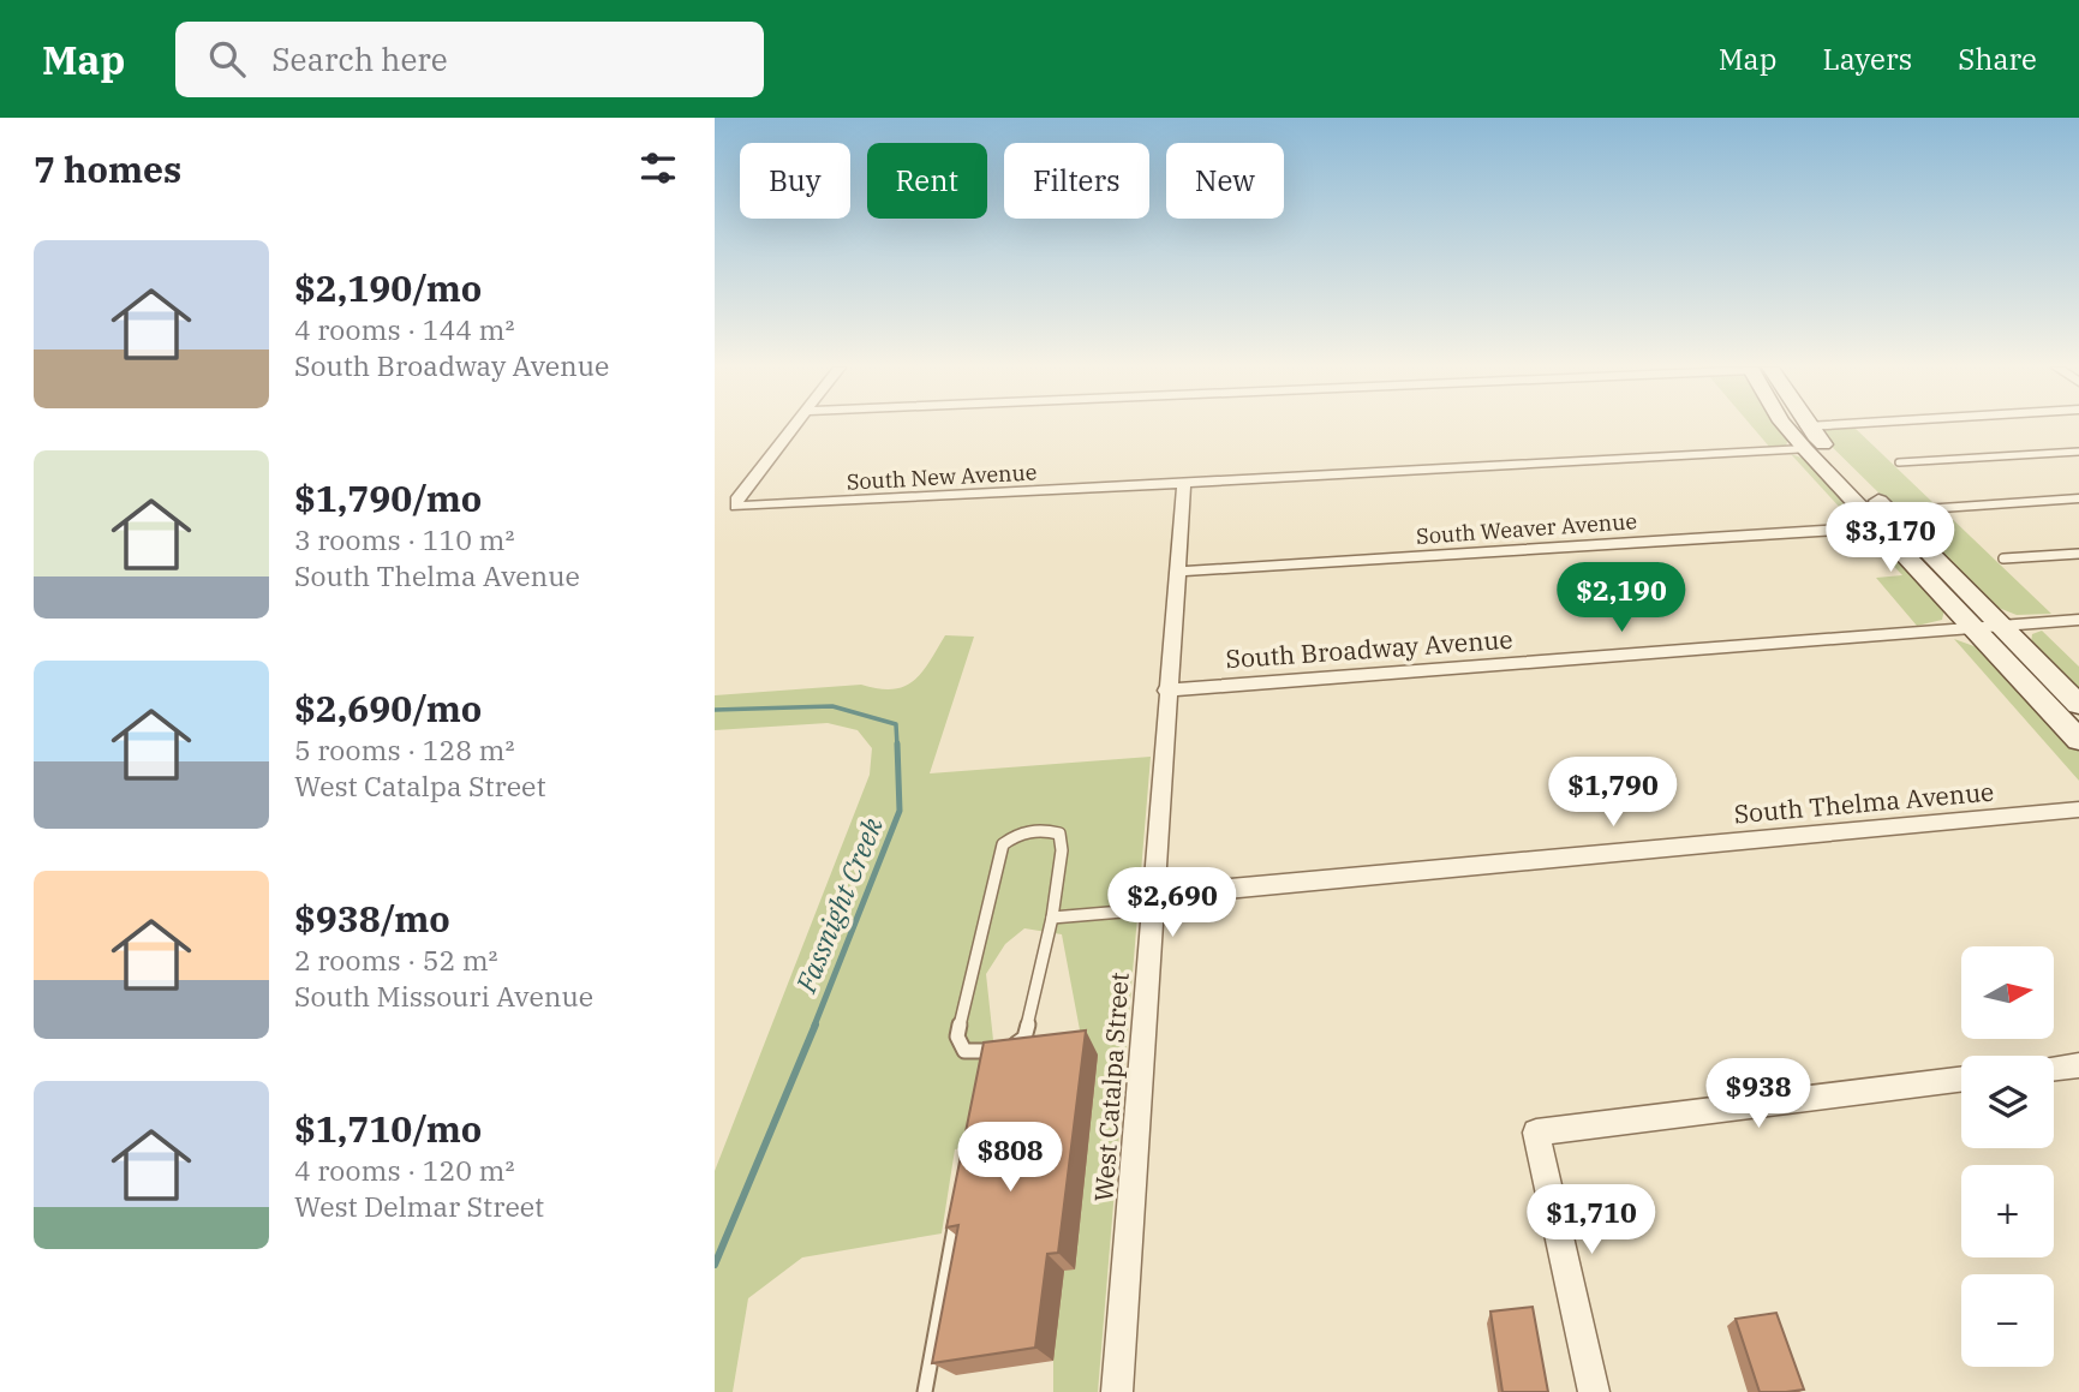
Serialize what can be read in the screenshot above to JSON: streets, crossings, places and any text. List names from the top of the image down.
{
  "streets": {
    "street": [
      "South New Avenue",
      "South Weaver Avenue",
      "South Broadway Avenue",
      "South Thelma Avenue",
      "West Catalpa Street"
    ]
  },
  "crossings": [
    ["South New Avenue", "West Catalpa Street"],
    ["South Weaver Avenue", "West Catalpa Street"],
    ["South Broadway Avenue", "West Catalpa Street"],
    ["South Thelma Avenue", "West Catalpa Street"]
  ],
  "water": ["Fassnight Creek"],
  "north": "right",
  "page": {
    "header": "Map",
    "search": "Search here",
    "nav": ["Map", "Layers", "Share"],
    "heading": "7 homes",
    "chip": [
      "Buy",
      "Rent",
      "Filters",
      "New"
    ],
    "list": [
      {
        "name": "$2,190/mo",
        "note": "4 rooms · 144 m² · South Broadway Avenue"
      },
      {
        "name": "$1,790/mo",
        "note": "3 rooms · 110 m² · South Thelma Avenue"
      },
      {
        "name": "$2,690/mo",
        "note": "5 rooms · 128 m² · West Catalpa Street"
      },
      {
        "name": "$938/mo",
        "note": "2 rooms · 52 m² · South Missouri Avenue"
      },
      {
        "name": "$1,710/mo",
        "note": "4 rooms · 120 m² · West Delmar Street"
      }
    ],
    "price": [
      "$3,170",
      "$2,190",
      "$1,790",
      "$2,690",
      "$938",
      "$808",
      "$1,710"
    ],
    "map_buttons": ["+", "−"]
  }
}
